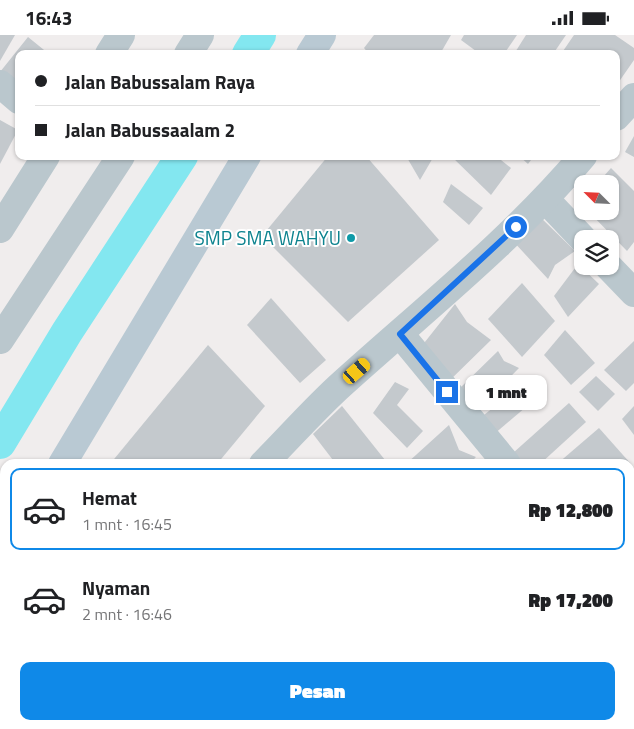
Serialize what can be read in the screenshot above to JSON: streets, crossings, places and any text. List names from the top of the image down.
{
  "places": ["SMP SMA WAHYU"],
  "north": "top left",
  "page": {
    "status": "16:43",
    "banner": ["Jalan Babussalam Raya", "Jalan Babussaalam 2"],
    "bubble": "1 mnt",
    "list": [
      {
        "name": "Hemat",
        "note": "1 mnt · 16:45",
        "value": "Rp 12,800"
      },
      {
        "name": "Nyaman",
        "note": "2 mnt · 16:46",
        "value": "Rp 17,200"
      }
    ],
    "buttons": "Pesan"
  }
}
